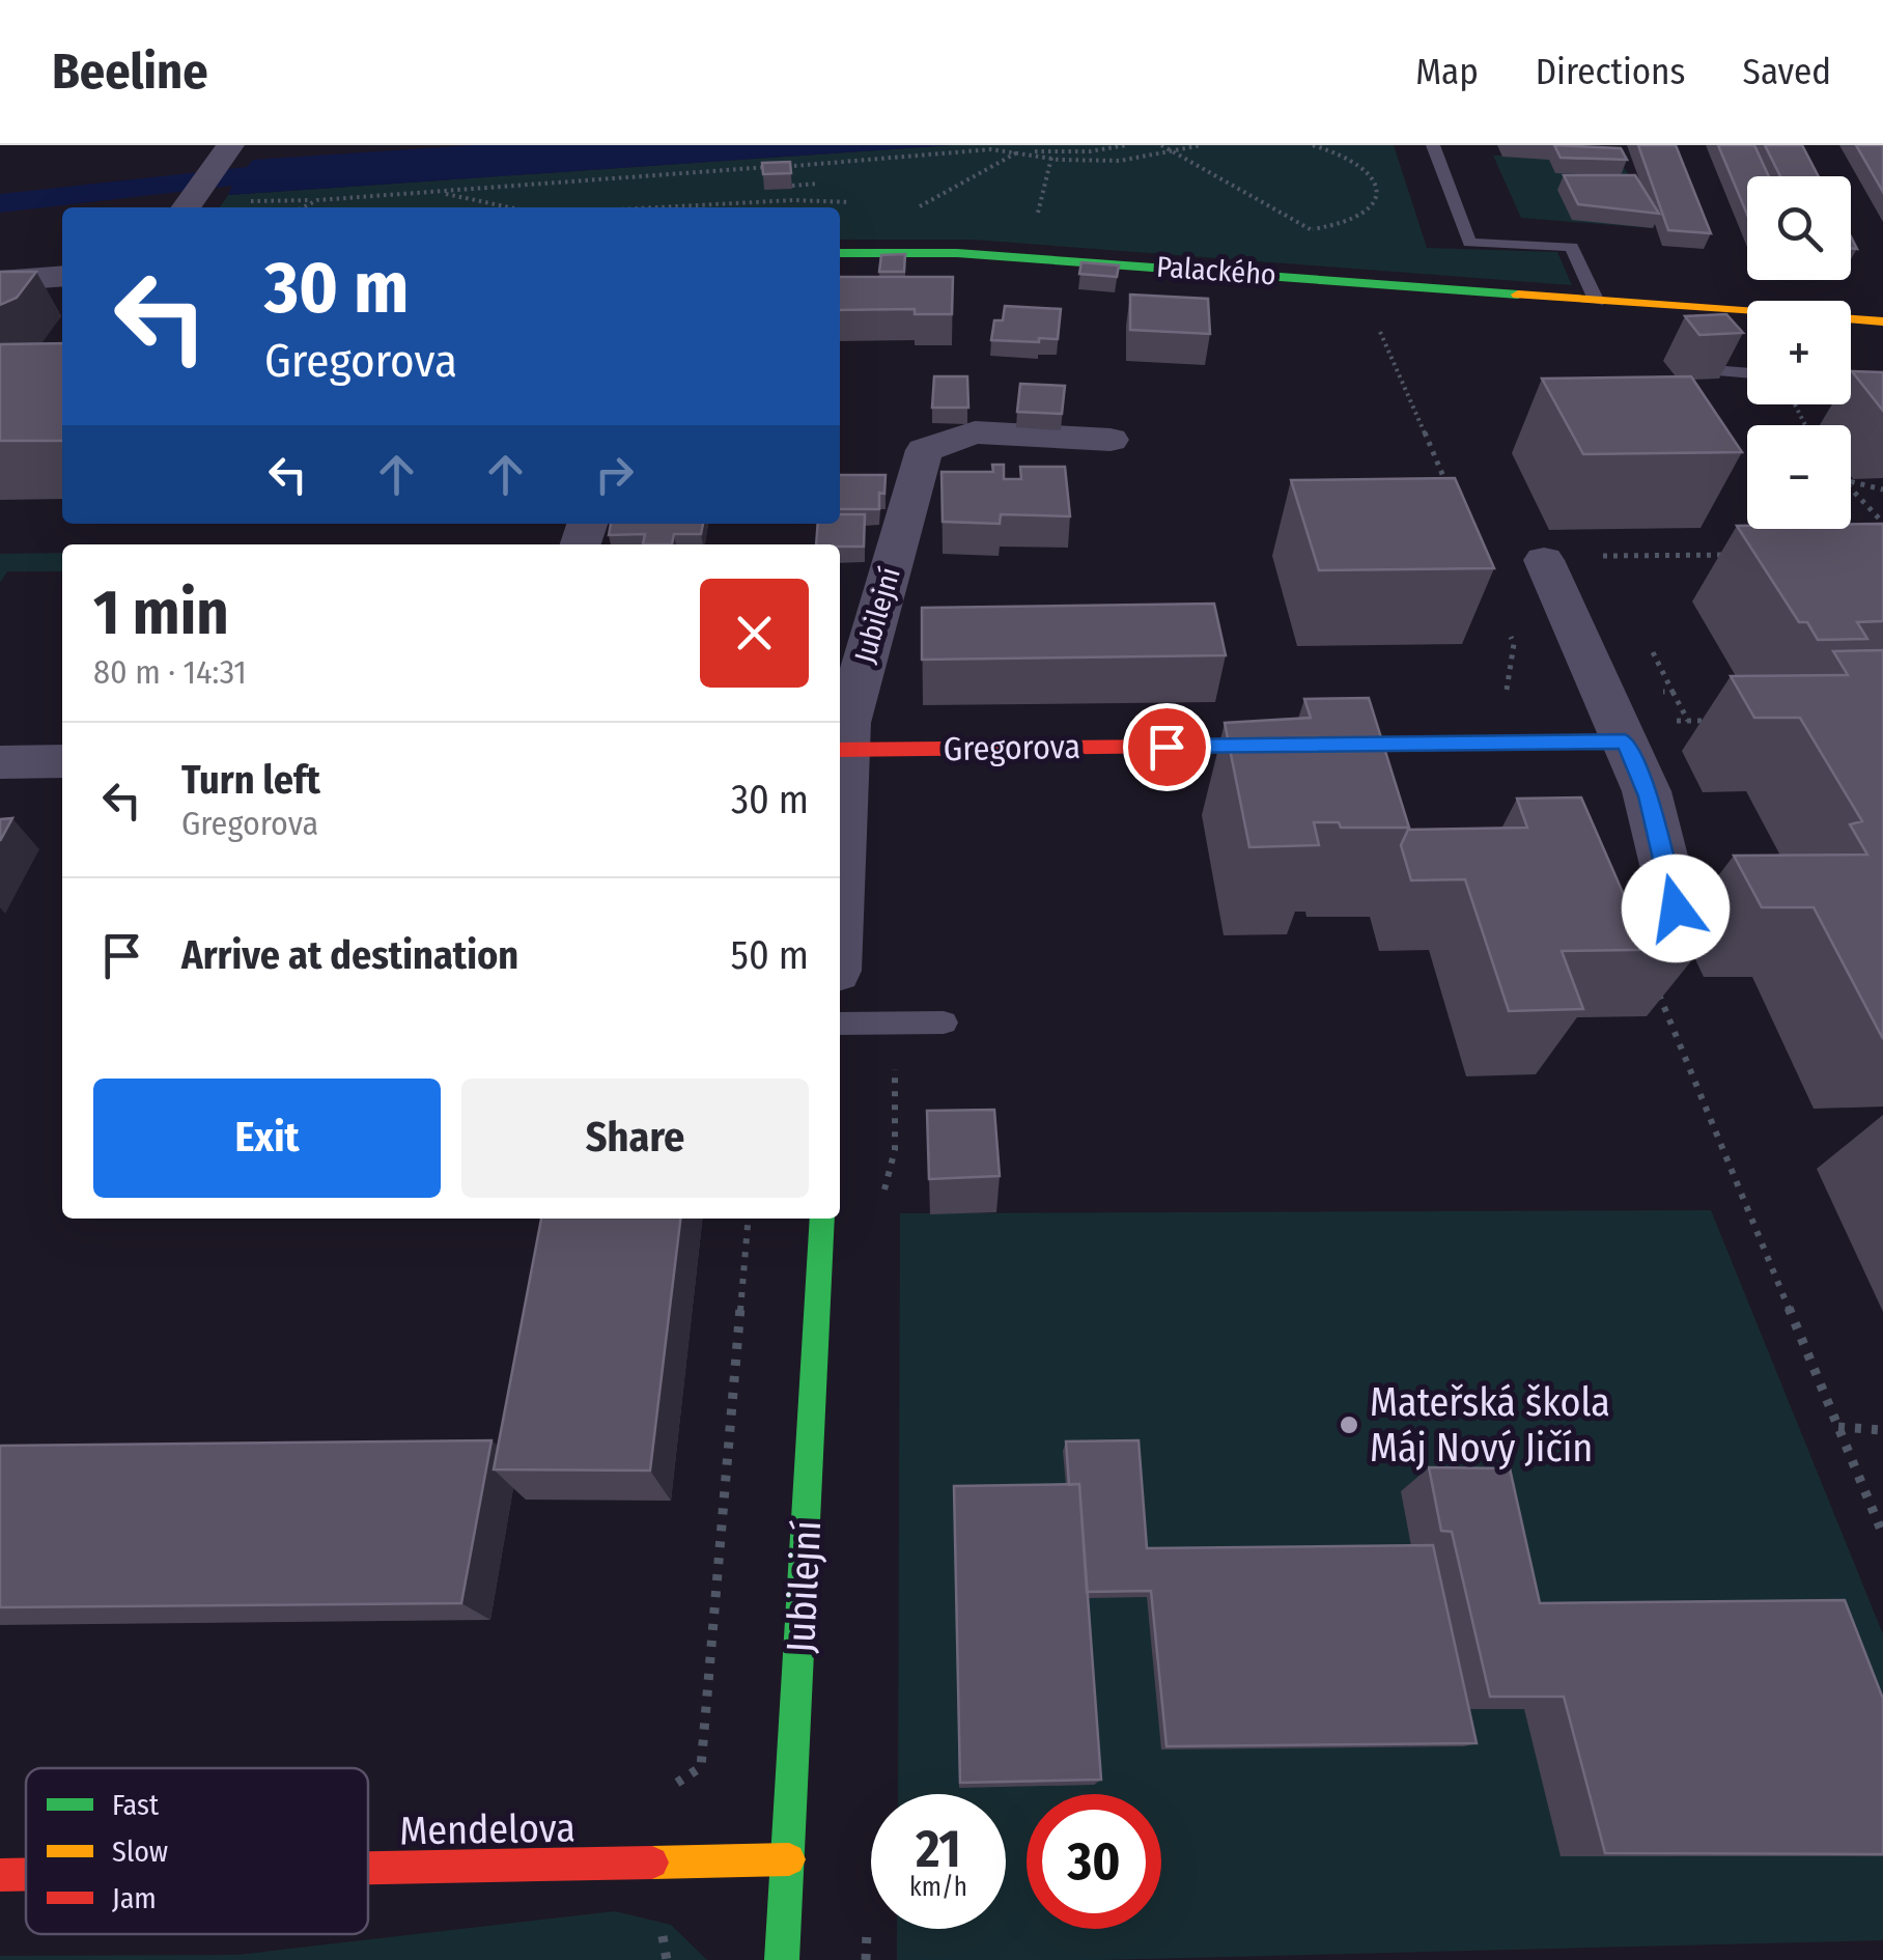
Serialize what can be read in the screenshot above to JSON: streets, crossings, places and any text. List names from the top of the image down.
{
  "streets": {
    "street": [
      "Palackého",
      "Jubilejní",
      "Gregorova",
      "Mendelova"
    ]
  },
  "crossings": [
    ["Jubilejní", "Gregorova"],
    ["Jubilejní", "Mendelova"]
  ],
  "places": ["Mateřská škola Máj Nový Jičín"],
  "legend": ["Fast", "Slow", "Jam"],
  "page": {
    "header": "Beeline",
    "nav": ["Map", "Directions", "Saved"],
    "map_buttons": ["+", "−"],
    "turn": ["30 m", "Gregorova"],
    "heading": ["1 min", "80 m · 14:31"],
    "list": [
      {
        "name": "Turn left",
        "note": "Gregorova",
        "value": "30 m"
      },
      {
        "name": "Arrive at destination",
        "value": "50 m"
      }
    ],
    "buttons": ["Exit", "Share"],
    "speed": "21 km/h",
    "limit": "30"
  }
}
